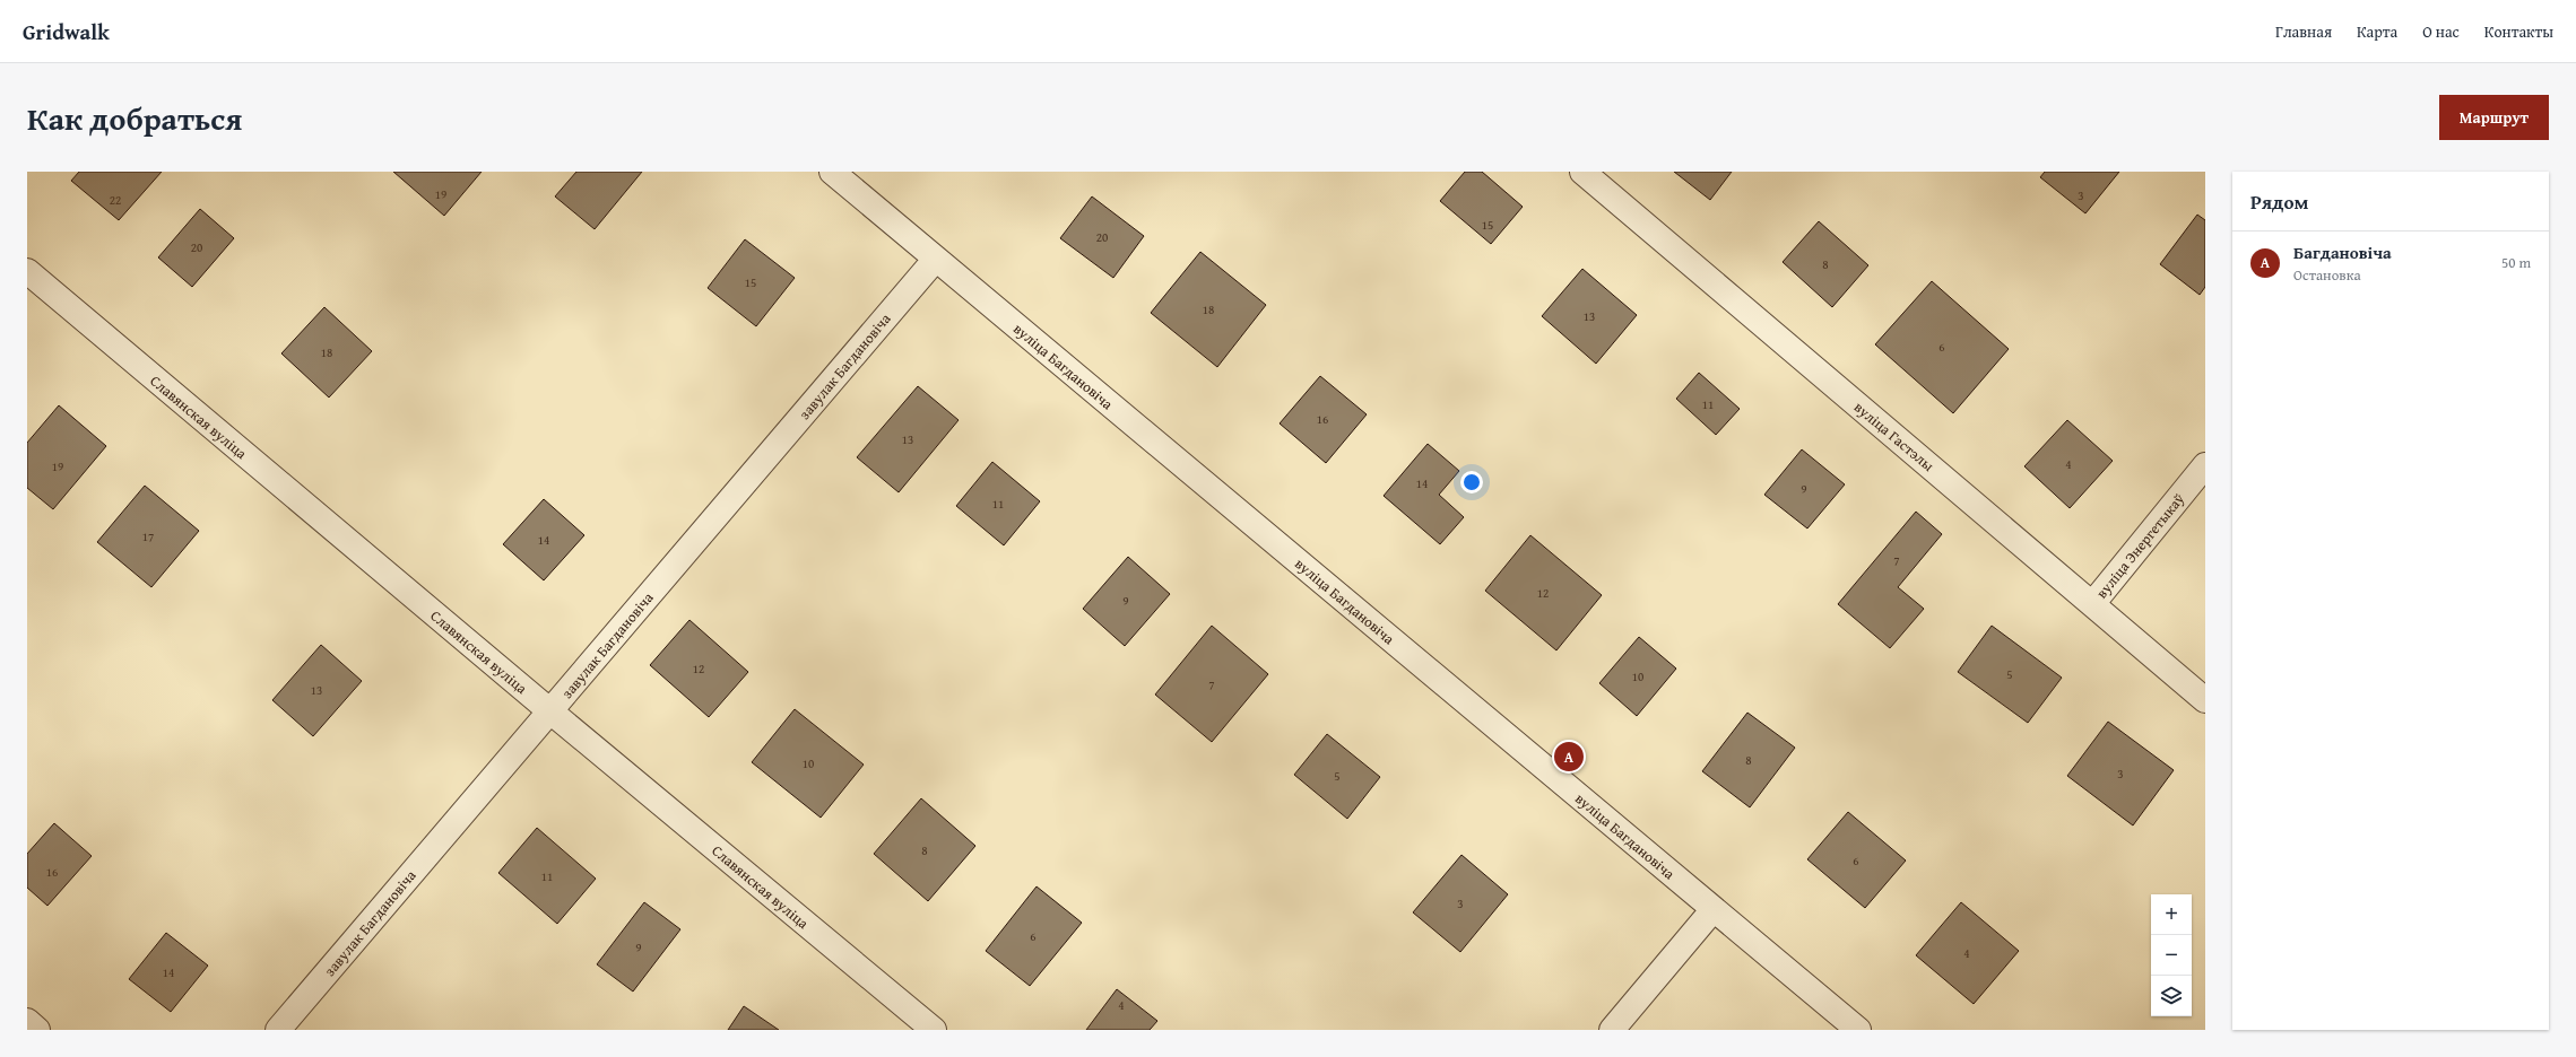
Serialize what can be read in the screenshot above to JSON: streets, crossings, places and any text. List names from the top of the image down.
{
  "streets": {
    "street": [
      "завулак Багдановіча",
      "вуліца Багдановіча",
      "Славянская вуліца",
      "вуліца Гастэлы",
      "вуліца Энергетыкаў"
    ]
  },
  "crossings": [
    ["завулак Багдановіча", "вуліца Багдановіча"],
    ["завулак Багдановіча", "Славянская вуліца"],
    ["вуліца Гастэлы", "вуліца Энергетыкаў"]
  ],
  "house_numbers": [
    "19",
    "3",
    "22",
    "15",
    "20",
    "20",
    "8",
    "15",
    "18",
    "13",
    "6",
    "18",
    "11",
    "16",
    "13",
    "4",
    "19",
    "14",
    "9",
    "11",
    "17",
    "14",
    "7",
    "12",
    "9",
    "12",
    "5",
    "10",
    "7",
    "13",
    "8",
    "10",
    "3",
    "5",
    "8",
    "6",
    "16",
    "11",
    "3",
    "6",
    "9",
    "4",
    "14",
    "4"
  ],
  "page": {
    "header": "Gridwalk",
    "nav": [
      "Главная",
      "Карта",
      "О нас",
      "Контакты"
    ],
    "title": "Как добраться",
    "buttons": "Маршрут",
    "heading": "Рядом",
    "list": [
      {
        "mark": "A",
        "name": "Багдановіча",
        "note": "Остановка",
        "value": "50 m"
      }
    ],
    "pins": "A",
    "map_buttons": ["+", "−"]
  }
}
